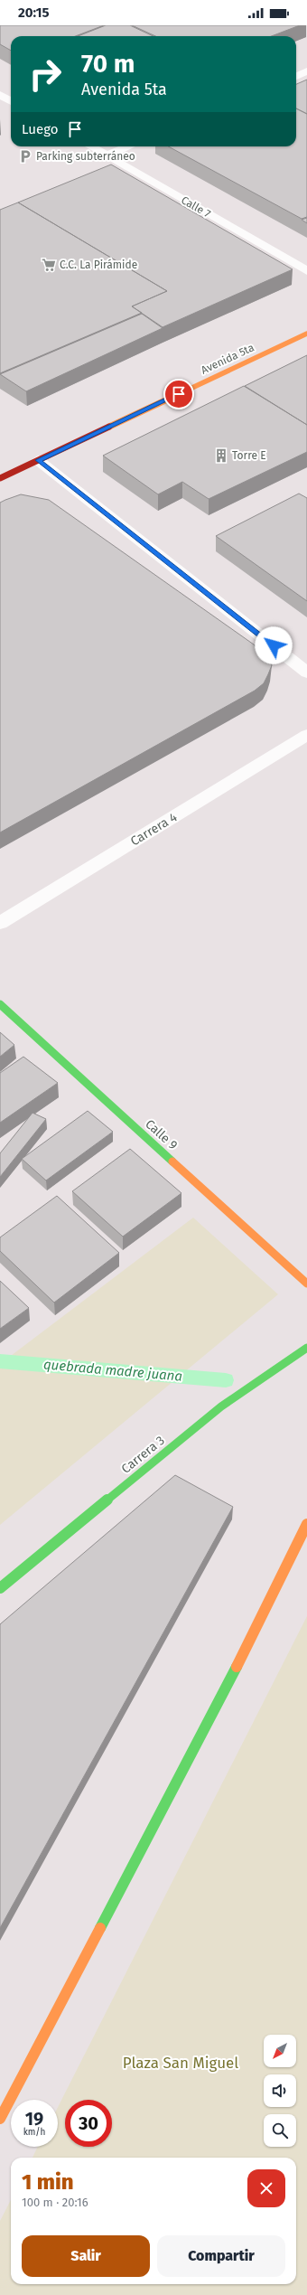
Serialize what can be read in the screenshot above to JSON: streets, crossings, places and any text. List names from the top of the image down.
{
  "streets": {
    "street": [
      "Calle 7",
      "Avenida 5ta",
      "Carrera 4",
      "Calle 9",
      "Carrera 3"
    ]
  },
  "water": ["quebrada madre juana"],
  "parks": ["Plaza San Miguel"],
  "places": {
    "parking": ["Parking subterráneo"],
    "supermarket": ["C.C. La Pirámide"],
    "building": ["Torre E"]
  },
  "north": "bottom left",
  "page": {
    "status": "20:15",
    "turn": ["70 m", "Avenida 5ta"],
    "then": "Luego",
    "speed": "19 km/h",
    "limit": "30",
    "heading": ["1 min", "100 m · 20:16"],
    "buttons": ["Salir", "Compartir"]
  }
}
